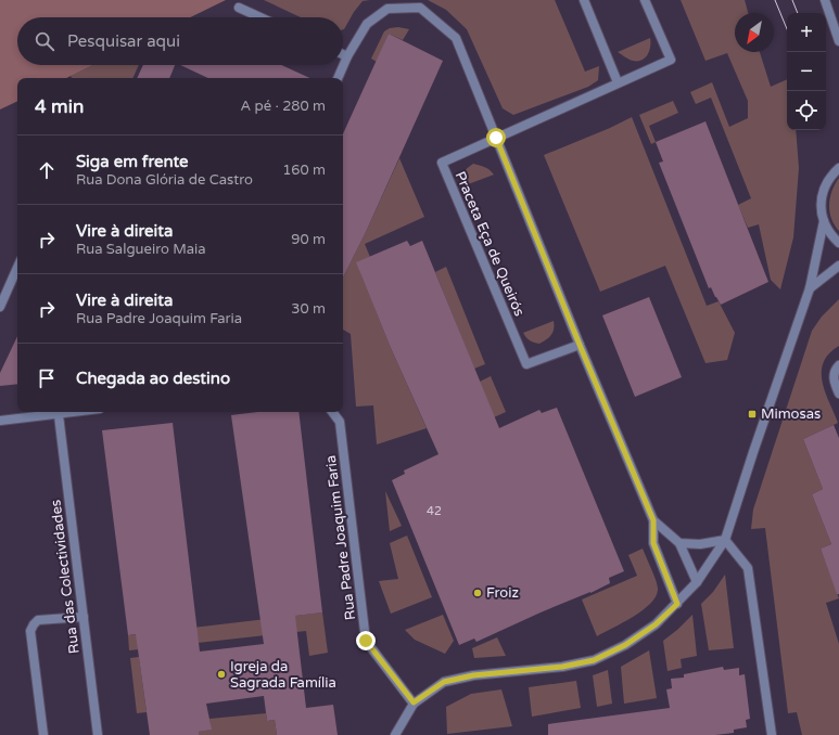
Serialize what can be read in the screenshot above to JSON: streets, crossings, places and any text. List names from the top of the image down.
{
  "streets": {
    "street": ["Praceta Eça de Queirós", "Rua Padre Joaquim Faria", "Rua das Colectividades"]
  },
  "places": {
    "transit": ["Mimosas"],
    "other": ["Froiz", "Igreja da Sagrada Família"]
  },
  "house_numbers": ["42"],
  "north": "bottom left",
  "page": {
    "map_buttons": ["+", "−"],
    "search": "Pesquisar aqui",
    "heading": ["4 min", "A pé · 280 m"],
    "list": [
      ["Siga em frente", "Rua Dona Glória de Castro", "160 m"],
      ["Vire à direita", "Rua Salgueiro Maia", "90 m"],
      ["Vire à direita", "Rua Padre Joaquim Faria", "30 m"],
      "Chegada ao destino"
    ]
  }
}
